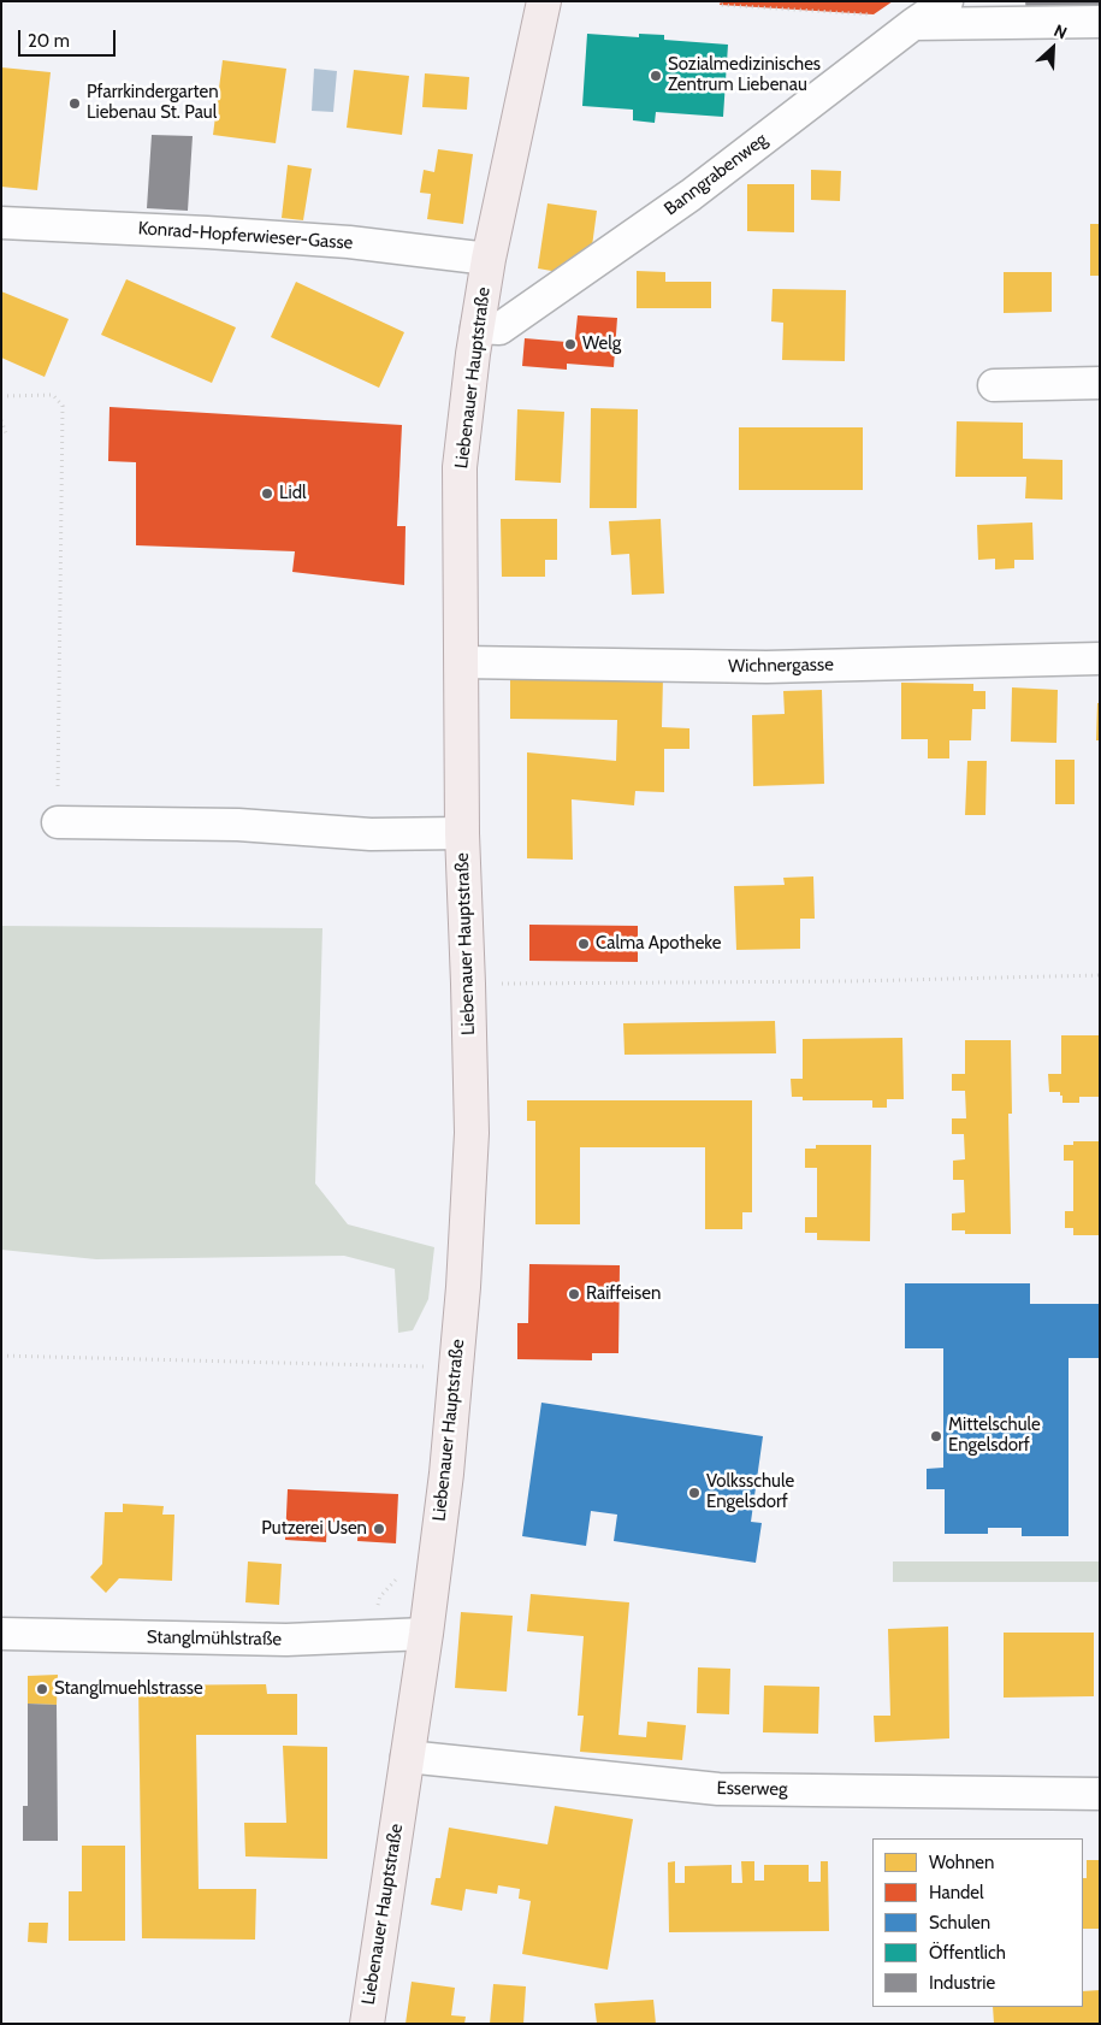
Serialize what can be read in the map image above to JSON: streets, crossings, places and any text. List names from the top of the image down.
{
  "streets": {
    "main road": ["Liebenauer Hauptstraße"],
    "street": [
      "Banngrabenweg",
      "Konrad-Hopferwieser-Gasse",
      "Wichnergasse",
      "Stanglmühlstraße",
      "Esserweg"
    ]
  },
  "crossings": [
    ["Banngrabenweg", "Liebenauer Hauptstraße"],
    ["Konrad-Hopferwieser-Gasse", "Liebenauer Hauptstraße"],
    ["Liebenauer Hauptstraße", "Wichnergasse"],
    ["Liebenauer Hauptstraße", "Stanglmühlstraße"],
    ["Liebenauer Hauptstraße", "Esserweg"]
  ],
  "places": [
    "Sozialmedizinisches Zentrum Liebenau",
    "Pfarrkindergarten Liebenau St. Paul",
    "Welg",
    "Lidl",
    "Calma Apotheke",
    "Raiffeisen",
    "Mittelschule Engelsdorf",
    "Volksschule Engelsdorf",
    "Putzerei Usen",
    "Stanglmuehlstrasse"
  ],
  "legend": [
    "Wohnen",
    "Handel",
    "Schulen",
    "Öffentlich",
    "Industrie"
  ],
  "scale_bar": "20 m",
  "north": "top right"
}
